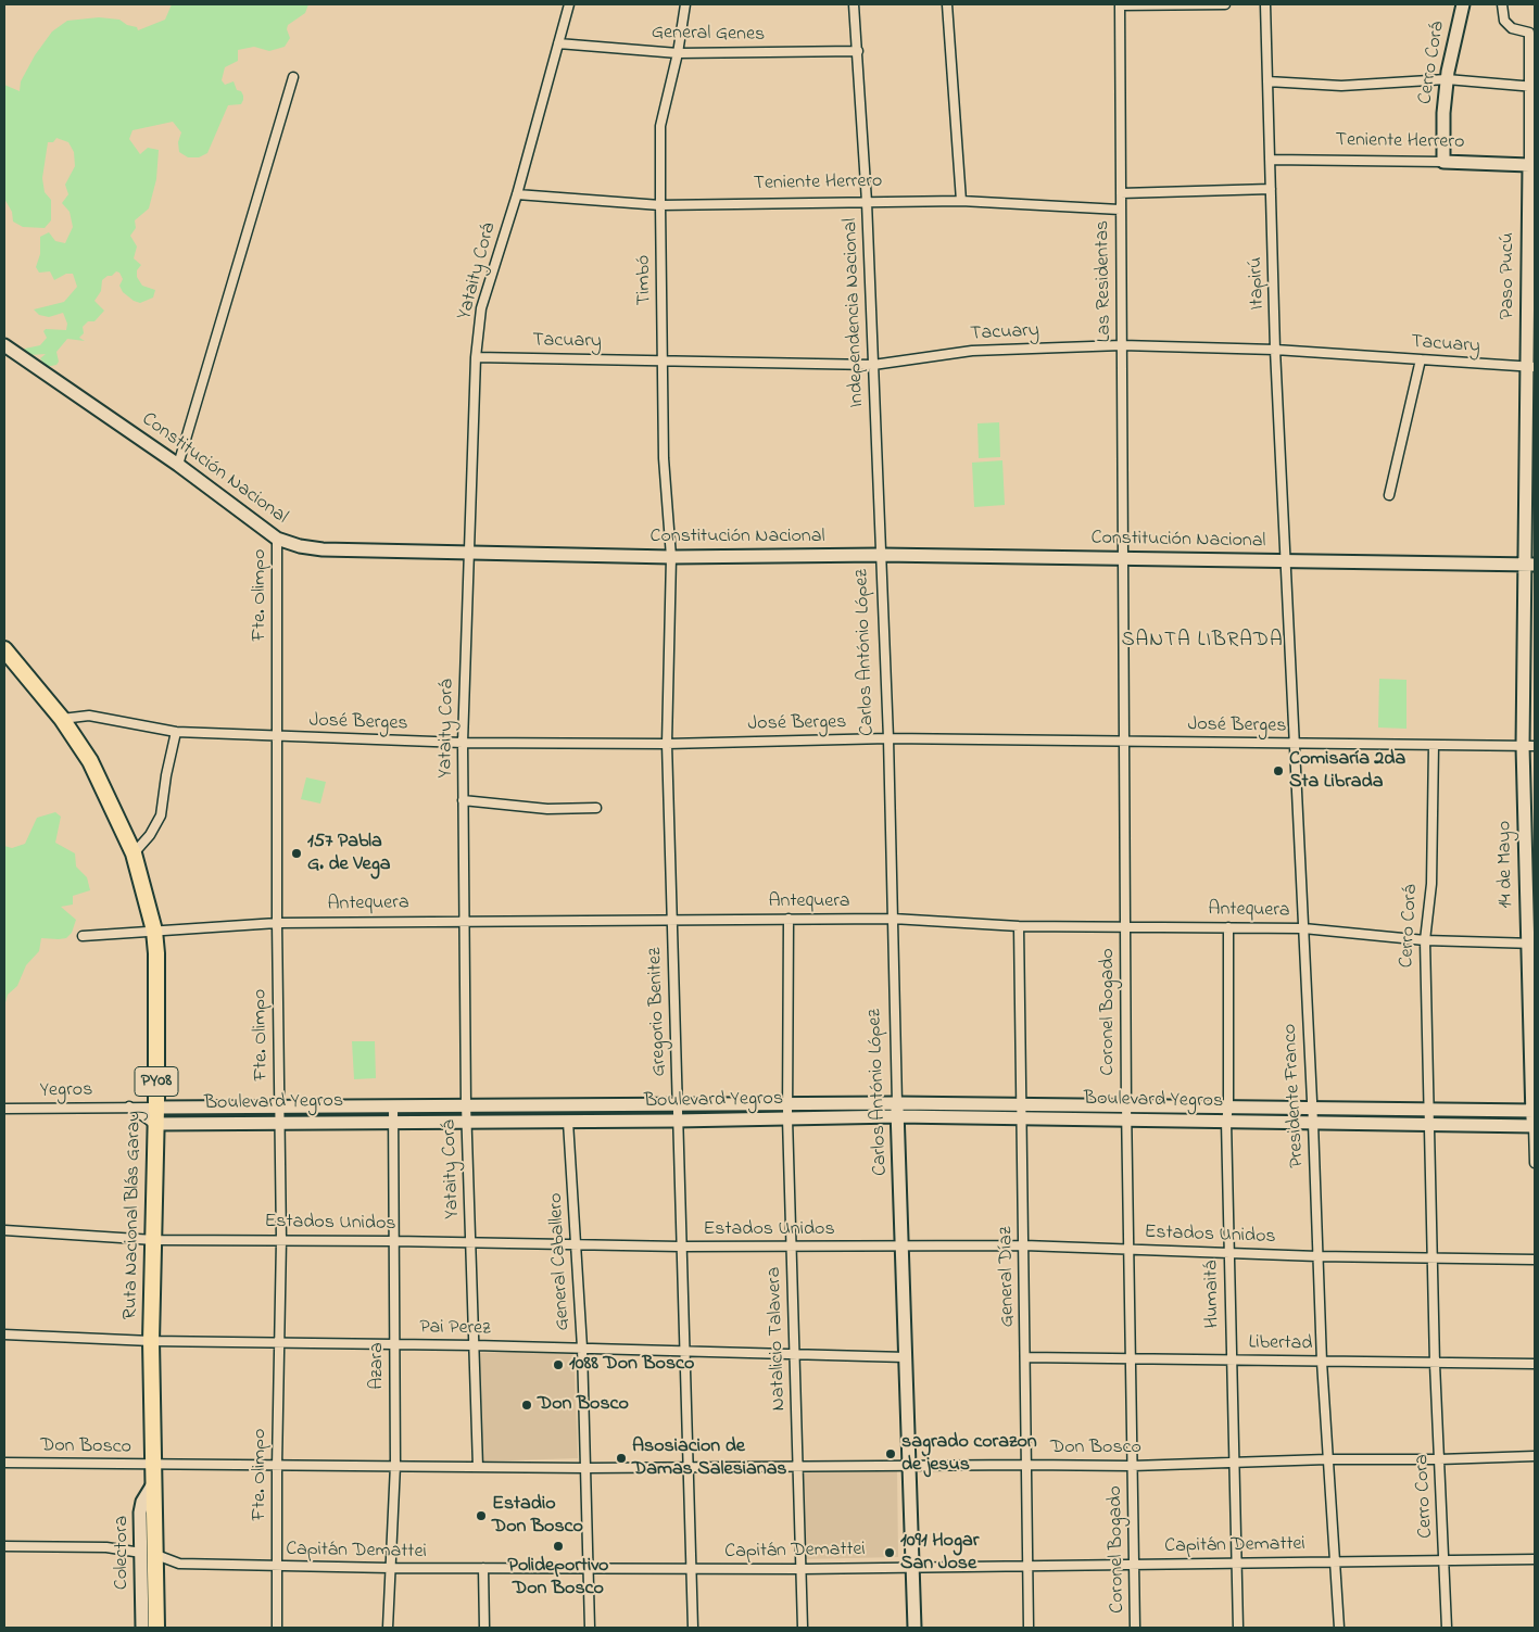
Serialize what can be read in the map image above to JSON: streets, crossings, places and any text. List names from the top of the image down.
{
  "streets": {
    "highway": ["PY08", "Ruta Nacional Blás Garay"],
    "main road": [
      "Cerro Corá",
      "Teniente Herrero",
      "Paso Pucú",
      "Constitución Nacional",
      "Carlos António López",
      "14 de Mayo",
      "Boulevard Yegros",
      "Colectora"
    ],
    "street": [
      "General Genes",
      "Yataity Corá",
      "Timbó",
      "Las Residentas",
      "Itapirú",
      "Independencia Nacional",
      "Tacuary",
      "Fte. Olimpo",
      "José Berges",
      "Antequera",
      "Gregorio Benitez",
      "Coronel Bogado",
      "Yegros",
      "Presidente Franco",
      "Estados Unidos",
      "General Caballero",
      "General Díaz",
      "Humaitá",
      "Pai Perez",
      "Natalicio Talavera",
      "Libertad",
      "Azara",
      "Don Bosco",
      "Cerro Cora",
      "Capitán Demattei"
    ]
  },
  "crossings": [
    ["General Genes", "Yataity Corá"],
    ["General Genes", "Timbó"],
    ["General Genes", "Independencia Nacional"],
    ["Cerro Corá", "Teniente Herrero"],
    ["Cerro Corá", "José Berges"],
    ["Cerro Corá", "Antequera"],
    ["Cerro Corá", "Boulevard Yegros"],
    ["Cerro Corá", "Estados Unidos"],
    ["Cerro Corá", "Cerro Cora"],
    ["Teniente Herrero", "Yataity Corá"],
    ["Teniente Herrero", "Paso Pucú"],
    ["Teniente Herrero", "Timbó"],
    ["Teniente Herrero", "Las Residentas"],
    ["Teniente Herrero", "Itapirú"],
    ["Teniente Herrero", "Independencia Nacional"],
    ["Yataity Corá", "Tacuary"],
    ["Yataity Corá", "Constitución Nacional"],
    ["Yataity Corá", "José Berges"],
    ["Yataity Corá", "Antequera"],
    ["Yataity Corá", "Boulevard Yegros"],
    ["Yataity Corá", "Estados Unidos"],
    ["Yataity Corá", "Pai Perez"],
    ["Yataity Corá", "Don Bosco"],
    ["Paso Pucú", "Tacuary"],
    ["Paso Pucú", "Constitución Nacional"],
    ["Paso Pucú", "14 de Mayo"],
    ["Timbó", "Tacuary"],
    ["Timbó", "Constitución Nacional"],
    ["Timbó", "Gregorio Benitez"],
    ["Las Residentas", "Tacuary"],
    ["Las Residentas", "Constitución Nacional"],
    ["Las Residentas", "Coronel Bogado"],
    ["Itapirú", "Tacuary"],
    ["Itapirú", "Constitución Nacional"],
    ["Itapirú", "Presidente Franco"],
    ["Independencia Nacional", "Tacuary"],
    ["Independencia Nacional", "Constitución Nacional"],
    ["Independencia Nacional", "Carlos António López"],
    ["Constitución Nacional", "Fte. Olimpo"],
    ["Constitución Nacional", "Carlos António López"],
    ["Constitución Nacional", "14 de Mayo"],
    ["Constitución Nacional", "Gregorio Benitez"],
    ["Constitución Nacional", "Coronel Bogado"],
    ["Constitución Nacional", "Presidente Franco"],
    ["Fte. Olimpo", "José Berges"],
    ["Fte. Olimpo", "Antequera"],
    ["Fte. Olimpo", "Boulevard Yegros"],
    ["Fte. Olimpo", "Estados Unidos"],
    ["Fte. Olimpo", "Pai Perez"],
    ["Fte. Olimpo", "Don Bosco"],
    ["Fte. Olimpo", "Capitán Demattei"],
    ["Carlos António López", "José Berges"],
    ["Carlos António López", "Antequera"],
    ["Carlos António López", "Boulevard Yegros"],
    ["Carlos António López", "Estados Unidos"],
    ["Carlos António López", "Pai Perez"],
    ["Carlos António López", "Don Bosco"],
    ["Carlos António López", "Capitán Demattei"],
    ["José Berges", "14 de Mayo"],
    ["José Berges", "Gregorio Benitez"],
    ["José Berges", "Coronel Bogado"],
    ["José Berges", "Presidente Franco"],
    ["José Berges", "Ruta Nacional Blás Garay"],
    ["14 de Mayo", "Antequera"],
    ["14 de Mayo", "Boulevard Yegros"],
    ["Antequera", "Gregorio Benitez"],
    ["Antequera", "Coronel Bogado"],
    ["Antequera", "Presidente Franco"],
    ["Antequera", "Ruta Nacional Blás Garay"],
    ["Antequera", "General Díaz"],
    ["Antequera", "Humaitá"],
    ["Antequera", "Natalicio Talavera"],
    ["Gregorio Benitez", "Boulevard Yegros"],
    ["Gregorio Benitez", "Estados Unidos"],
    ["Gregorio Benitez", "Pai Perez"],
    ["Gregorio Benitez", "Don Bosco"],
    ["Gregorio Benitez", "Capitán Demattei"],
    ["Coronel Bogado", "Boulevard Yegros"],
    ["Coronel Bogado", "Estados Unidos"],
    ["Coronel Bogado", "Libertad"],
    ["Coronel Bogado", "Don Bosco"],
    ["Coronel Bogado", "Capitán Demattei"],
    ["Yegros", "Boulevard Yegros"],
    ["Presidente Franco", "Boulevard Yegros"],
    ["Presidente Franco", "Estados Unidos"],
    ["Presidente Franco", "Libertad"],
    ["Presidente Franco", "Don Bosco"],
    ["Presidente Franco", "Capitán Demattei"],
    ["Boulevard Yegros", "Ruta Nacional Blás Garay"],
    ["Boulevard Yegros", "General Caballero"],
    ["Boulevard Yegros", "General Díaz"],
    ["Boulevard Yegros", "Humaitá"],
    ["Boulevard Yegros", "Natalicio Talavera"],
    ["Boulevard Yegros", "Azara"],
    ["Ruta Nacional Blás Garay", "Estados Unidos"],
    ["Ruta Nacional Blás Garay", "Pai Perez"],
    ["Ruta Nacional Blás Garay", "Don Bosco"],
    ["Ruta Nacional Blás Garay", "Capitán Demattei"],
    ["Ruta Nacional Blás Garay", "Colectora"],
    ["Estados Unidos", "General Caballero"],
    ["Estados Unidos", "General Díaz"],
    ["Estados Unidos", "Humaitá"],
    ["Estados Unidos", "Natalicio Talavera"],
    ["Estados Unidos", "Azara"],
    ["Estados Unidos", "Cerro Cora"],
    ["General Caballero", "Pai Perez"],
    ["General Caballero", "Don Bosco"],
    ["General Caballero", "Capitán Demattei"],
    ["General Díaz", "Libertad"],
    ["General Díaz", "Don Bosco"],
    ["General Díaz", "Capitán Demattei"],
    ["Humaitá", "Libertad"],
    ["Humaitá", "Don Bosco"],
    ["Humaitá", "Capitán Demattei"],
    ["Pai Perez", "Natalicio Talavera"],
    ["Pai Perez", "Azara"],
    ["Natalicio Talavera", "Don Bosco"],
    ["Natalicio Talavera", "Capitán Demattei"],
    ["Libertad", "Cerro Cora"],
    ["Azara", "Don Bosco"],
    ["Azara", "Capitán Demattei"],
    ["Don Bosco", "Cerro Cora"],
    ["Cerro Cora", "Capitán Demattei"],
    ["Capitán Demattei", "Colectora"]
  ],
  "districts": ["SANTA LIBRADA"],
  "places": [
    "Comisaría 2da Sta Librada",
    "157 Pabla G. de Vega",
    "1088 Don Bosco",
    "Don Bosco",
    "sagrado corazon de jesus",
    "Asosiacion de Damas Salesianas",
    "Estadio Don Bosco",
    "Polideportivo Don Bosco",
    "1091 Hogar San Jose"
  ]
}
